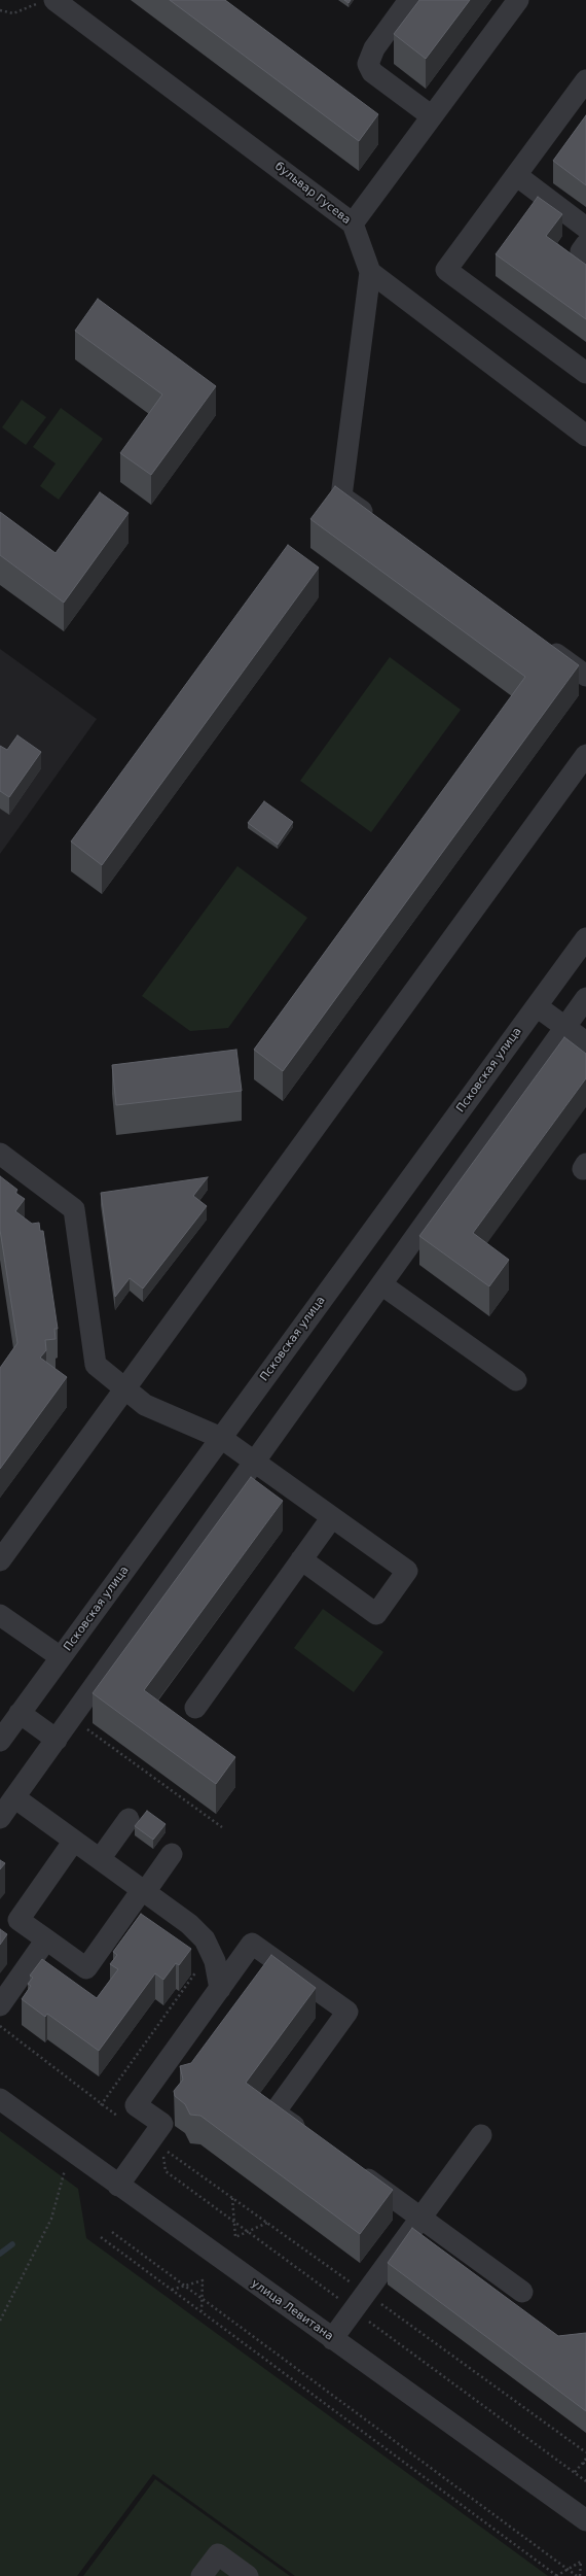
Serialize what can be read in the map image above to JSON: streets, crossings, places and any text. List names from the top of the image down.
{
  "streets": {
    "street": ["бульвар Гусева", "Псковская улица", "улица Левитана"]
  }
}
